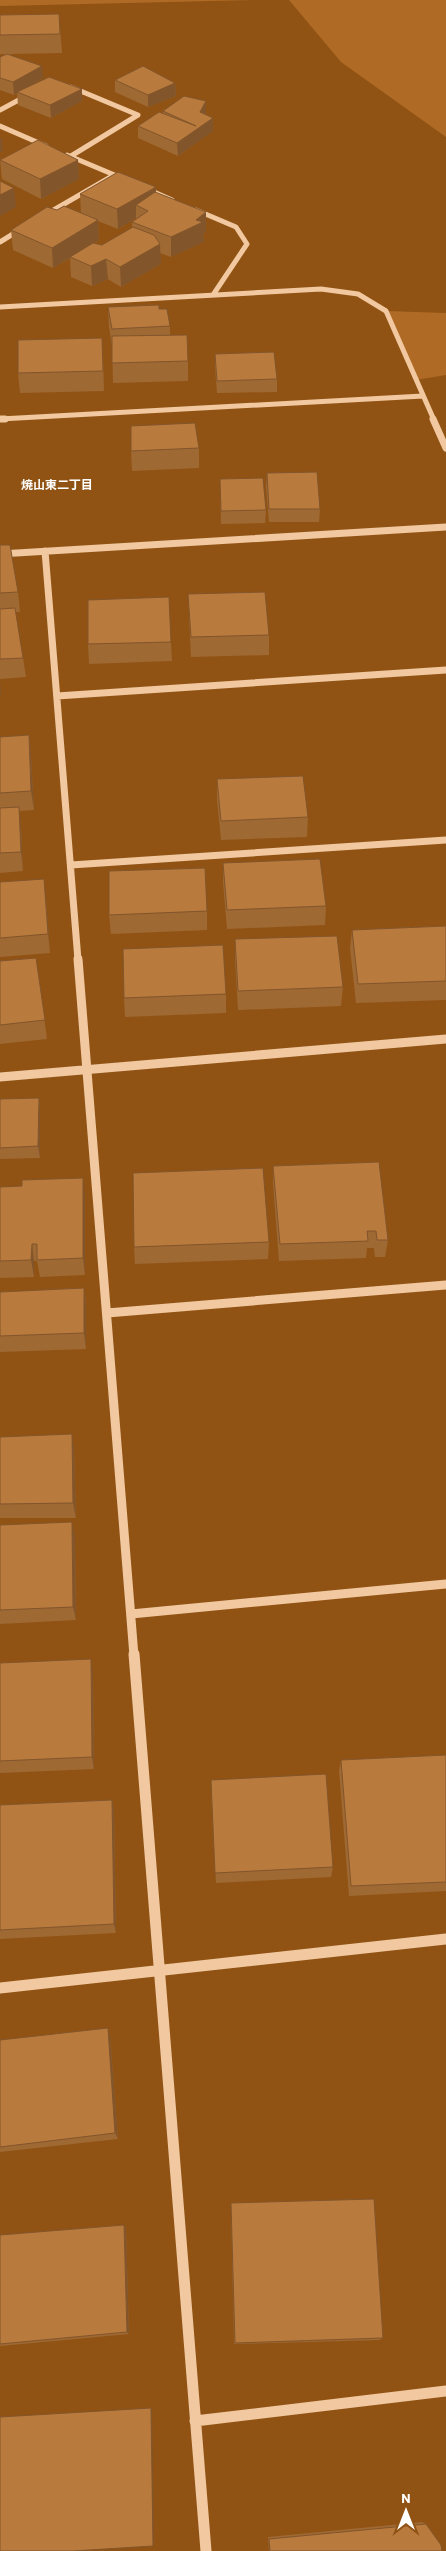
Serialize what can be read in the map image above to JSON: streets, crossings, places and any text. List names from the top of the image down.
{
  "districts": ["焼山東二丁目"],
  "north": "top"
}
